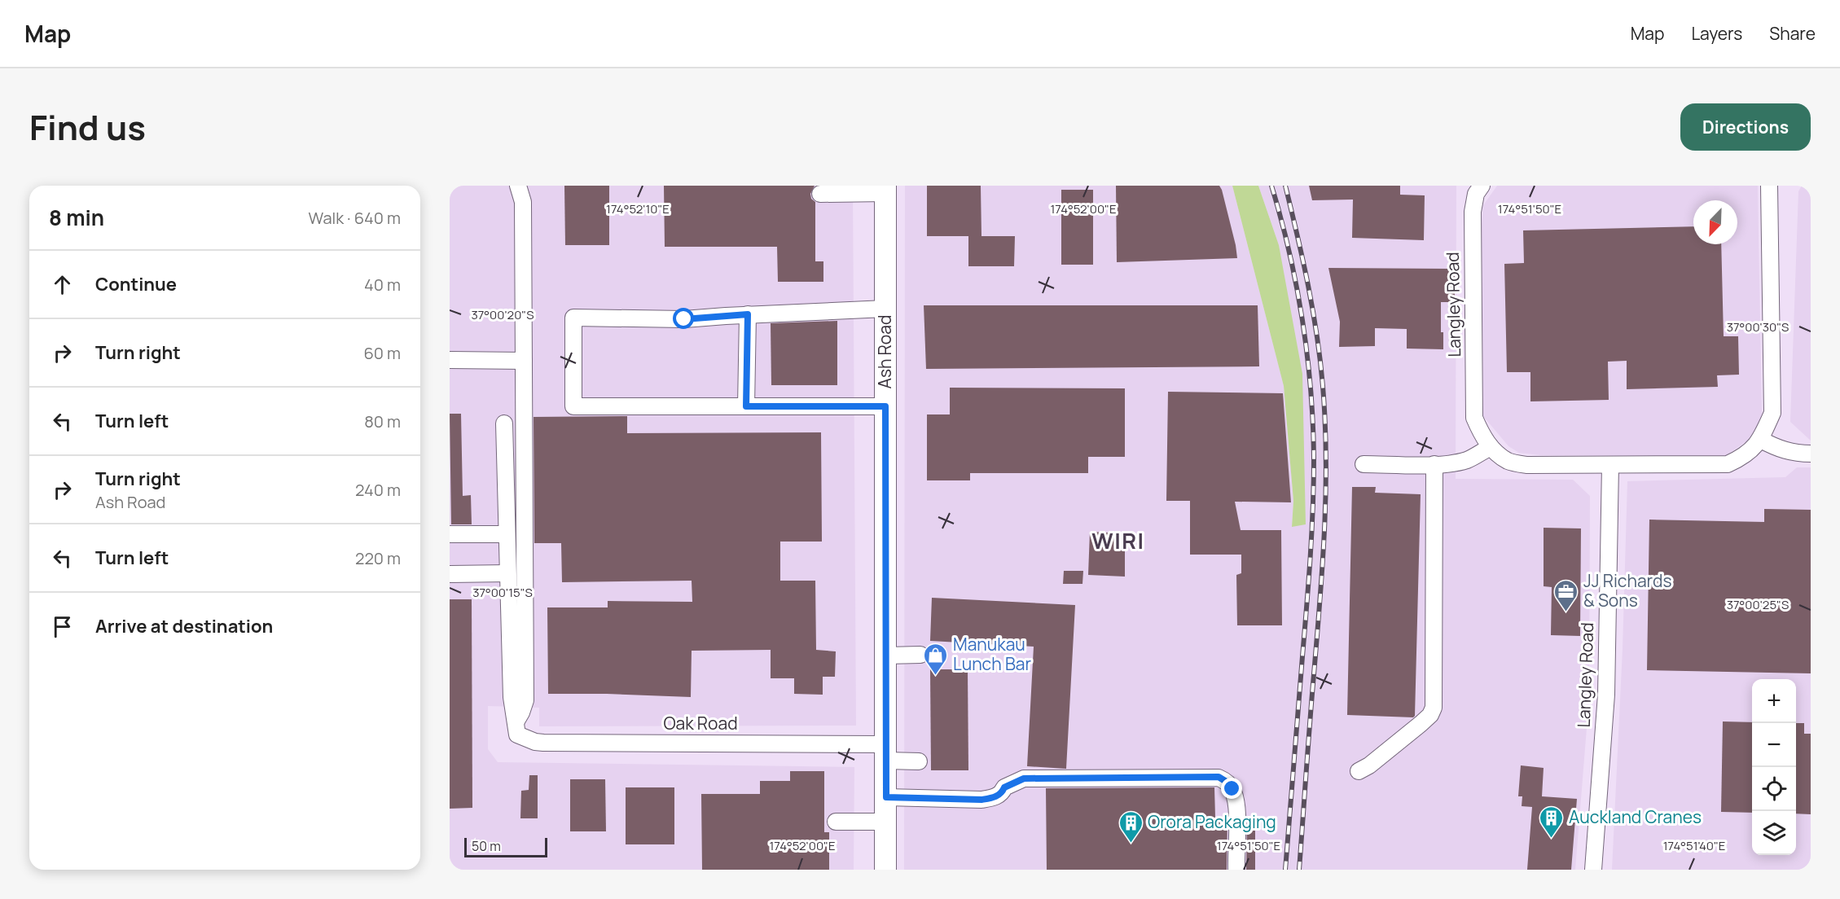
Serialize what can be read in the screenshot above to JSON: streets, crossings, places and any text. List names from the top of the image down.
{
  "streets": {
    "main road": ["Ash Road"],
    "street": ["Langley Road", "Oak Road"]
  },
  "crossings": [
    ["Ash Road", "Oak Road"]
  ],
  "districts": ["WIRI"],
  "places": {
    "office": ["JJ Richards & Sons"],
    "shop": ["Manukau Lunch Bar"],
    "building": ["Auckland Cranes", "Orora Packaging"]
  },
  "scale_bar": "50 m",
  "north": "bottom left",
  "page": {
    "header": "Map",
    "nav": ["Map", "Layers", "Share"],
    "title": "Find us",
    "buttons": "Directions",
    "heading": ["8 min", "Walk · 640 m"],
    "list": [
      ["Continue", "40 m"],
      ["Turn right", "60 m"],
      ["Turn left", "80 m"],
      ["Turn right", "Ash Road", "240 m"],
      ["Turn left", "220 m"],
      "Arrive at destination"
    ],
    "map_buttons": ["+", "−"],
    "scale": "50 m"
  },
  "coordinates": [
    "174°52'10\"E",
    "174°52'00\"E",
    "174°51'50\"E",
    "37°00'20\"S",
    "37°00'30\"S",
    "37°00'15\"S",
    "37°00'25\"S",
    "174°51'40\"E"
  ]
}
